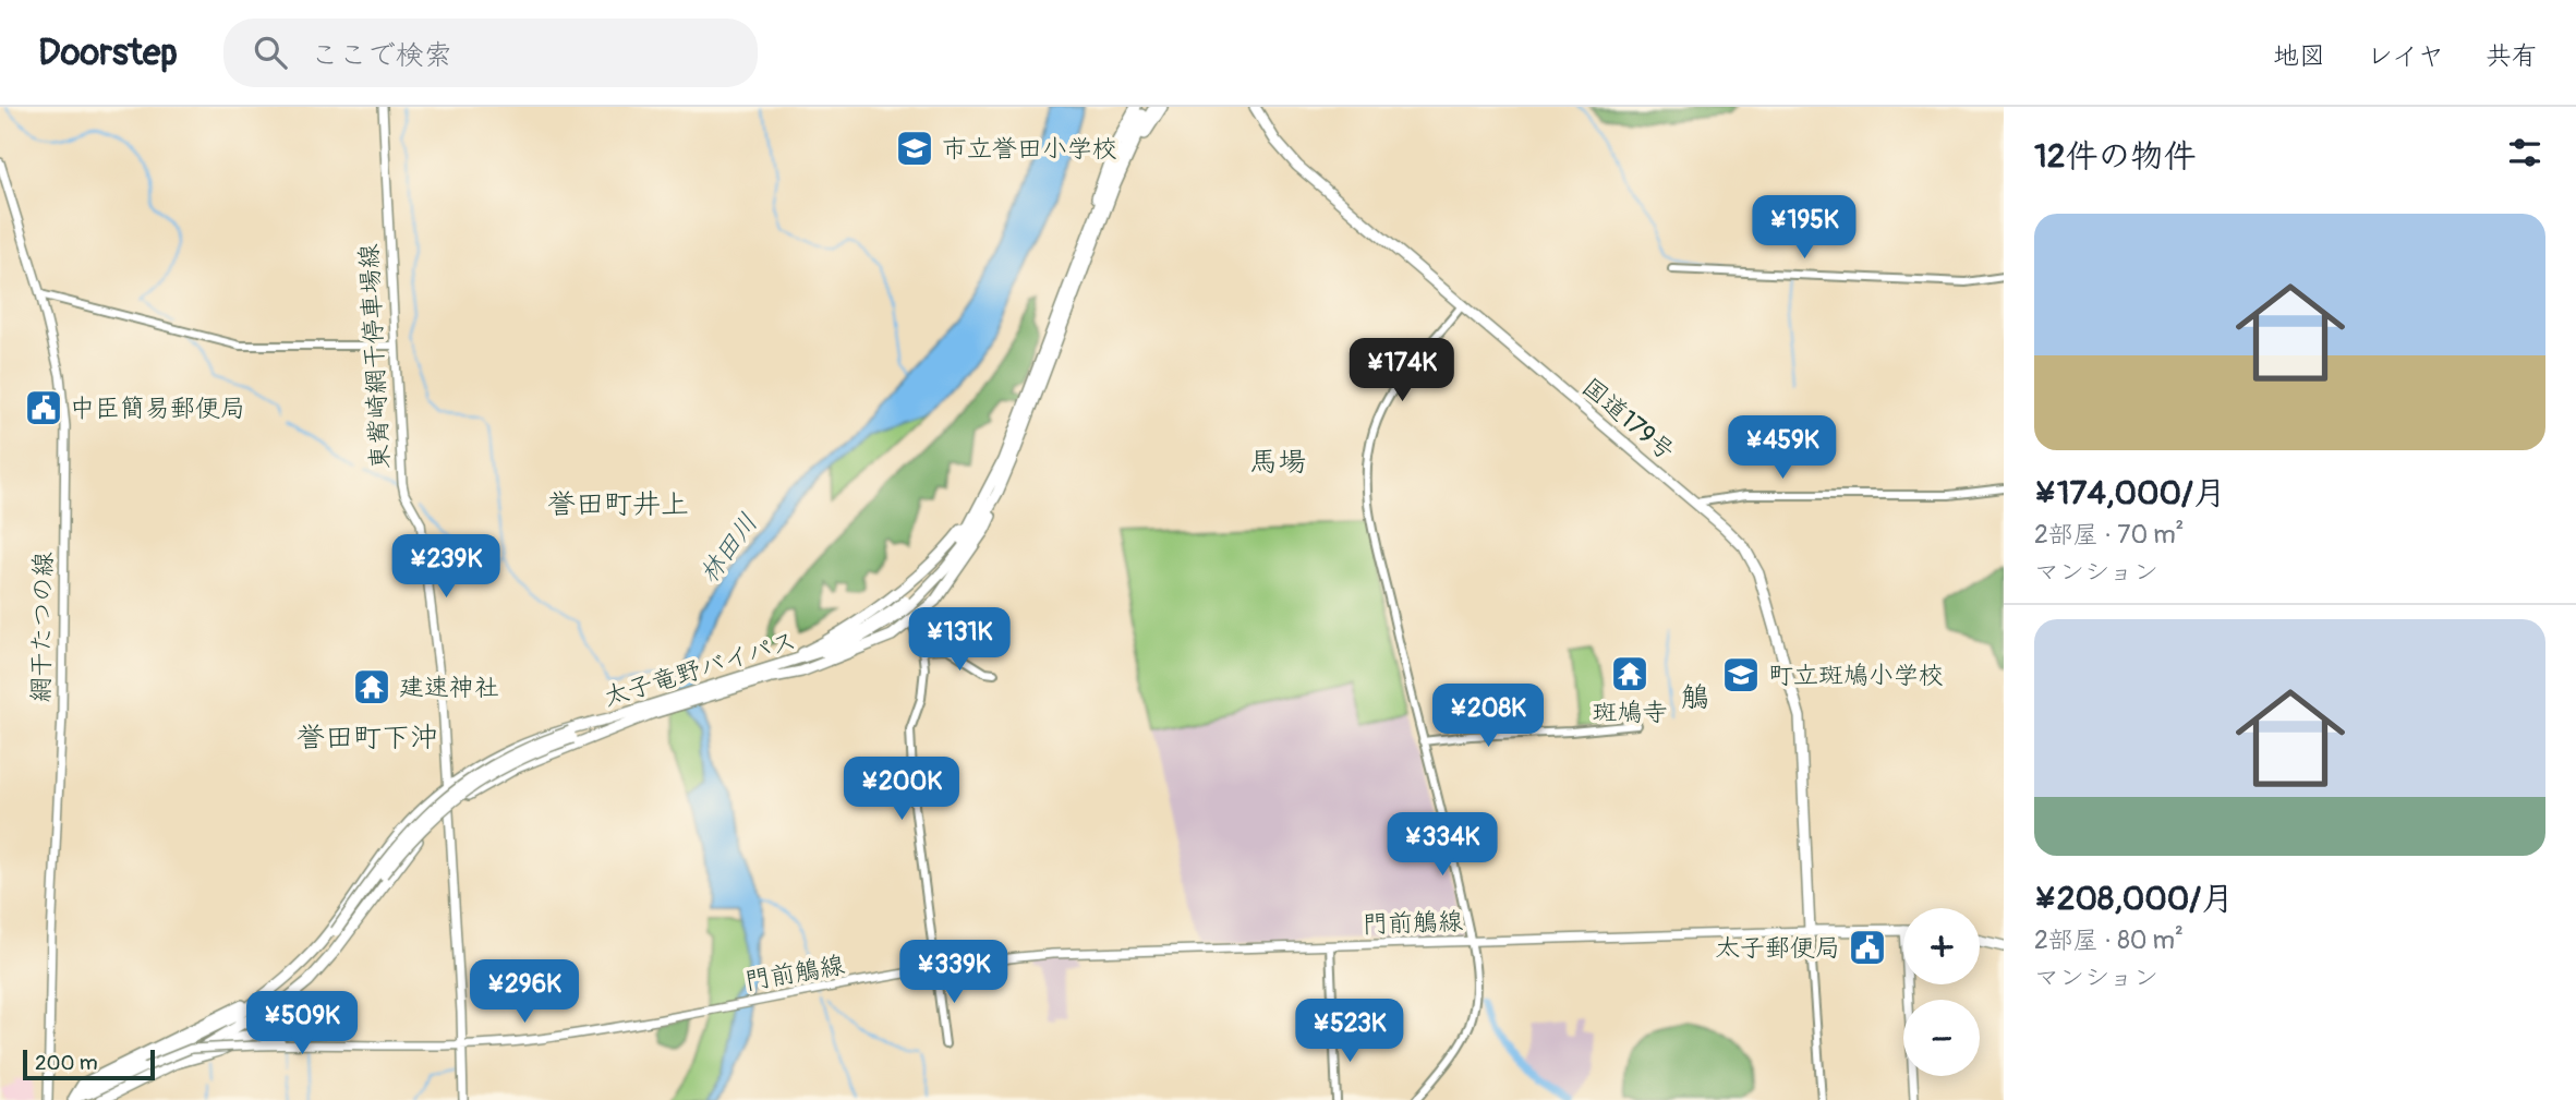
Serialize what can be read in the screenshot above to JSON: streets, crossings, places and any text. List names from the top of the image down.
{
  "streets": {
    "highway": ["国道179号", "太子竜野バイパス"],
    "main road": ["東觜崎網干停車場線", "網干たつの線", "門前鵤線"]
  },
  "crossings": [
    ["東觜崎網干停車場線", "門前鵤線"],
    ["国道179号", "門前鵤線"],
    ["太子竜野バイパス", "門前鵤線"]
  ],
  "districts": [
    "馬場",
    "誉田町井上",
    "鵤",
    "誉田町下沖"
  ],
  "water": ["林田川"],
  "places": {
    "school or university": ["市立誉田小学校", "町立斑鳩小学校"],
    "public building": ["中臣簡易郵便局", "太子郵便局"],
    "temple": ["斑鳩寺", "建速神社"]
  },
  "scale_bar": "200 m",
  "page": {
    "header": "Doorstep",
    "search": "ここで検索",
    "nav": ["地図", "レイヤ", "共有"],
    "heading": "12件の物件",
    "price": [
      "¥195K",
      "¥174K",
      "¥459K",
      "¥239K",
      "¥131K",
      "¥208K",
      "¥200K",
      "¥334K",
      "¥339K",
      "¥296K",
      "¥509K",
      "¥523K"
    ],
    "list": [
      {
        "name": "¥174,000/月",
        "note": "2部屋 · 70 m² · マンション"
      },
      {
        "name": "¥208,000/月",
        "note": "2部屋 · 80 m² · マンション"
      }
    ],
    "map_buttons": ["+", "−"],
    "scale": "200 m"
  }
}
